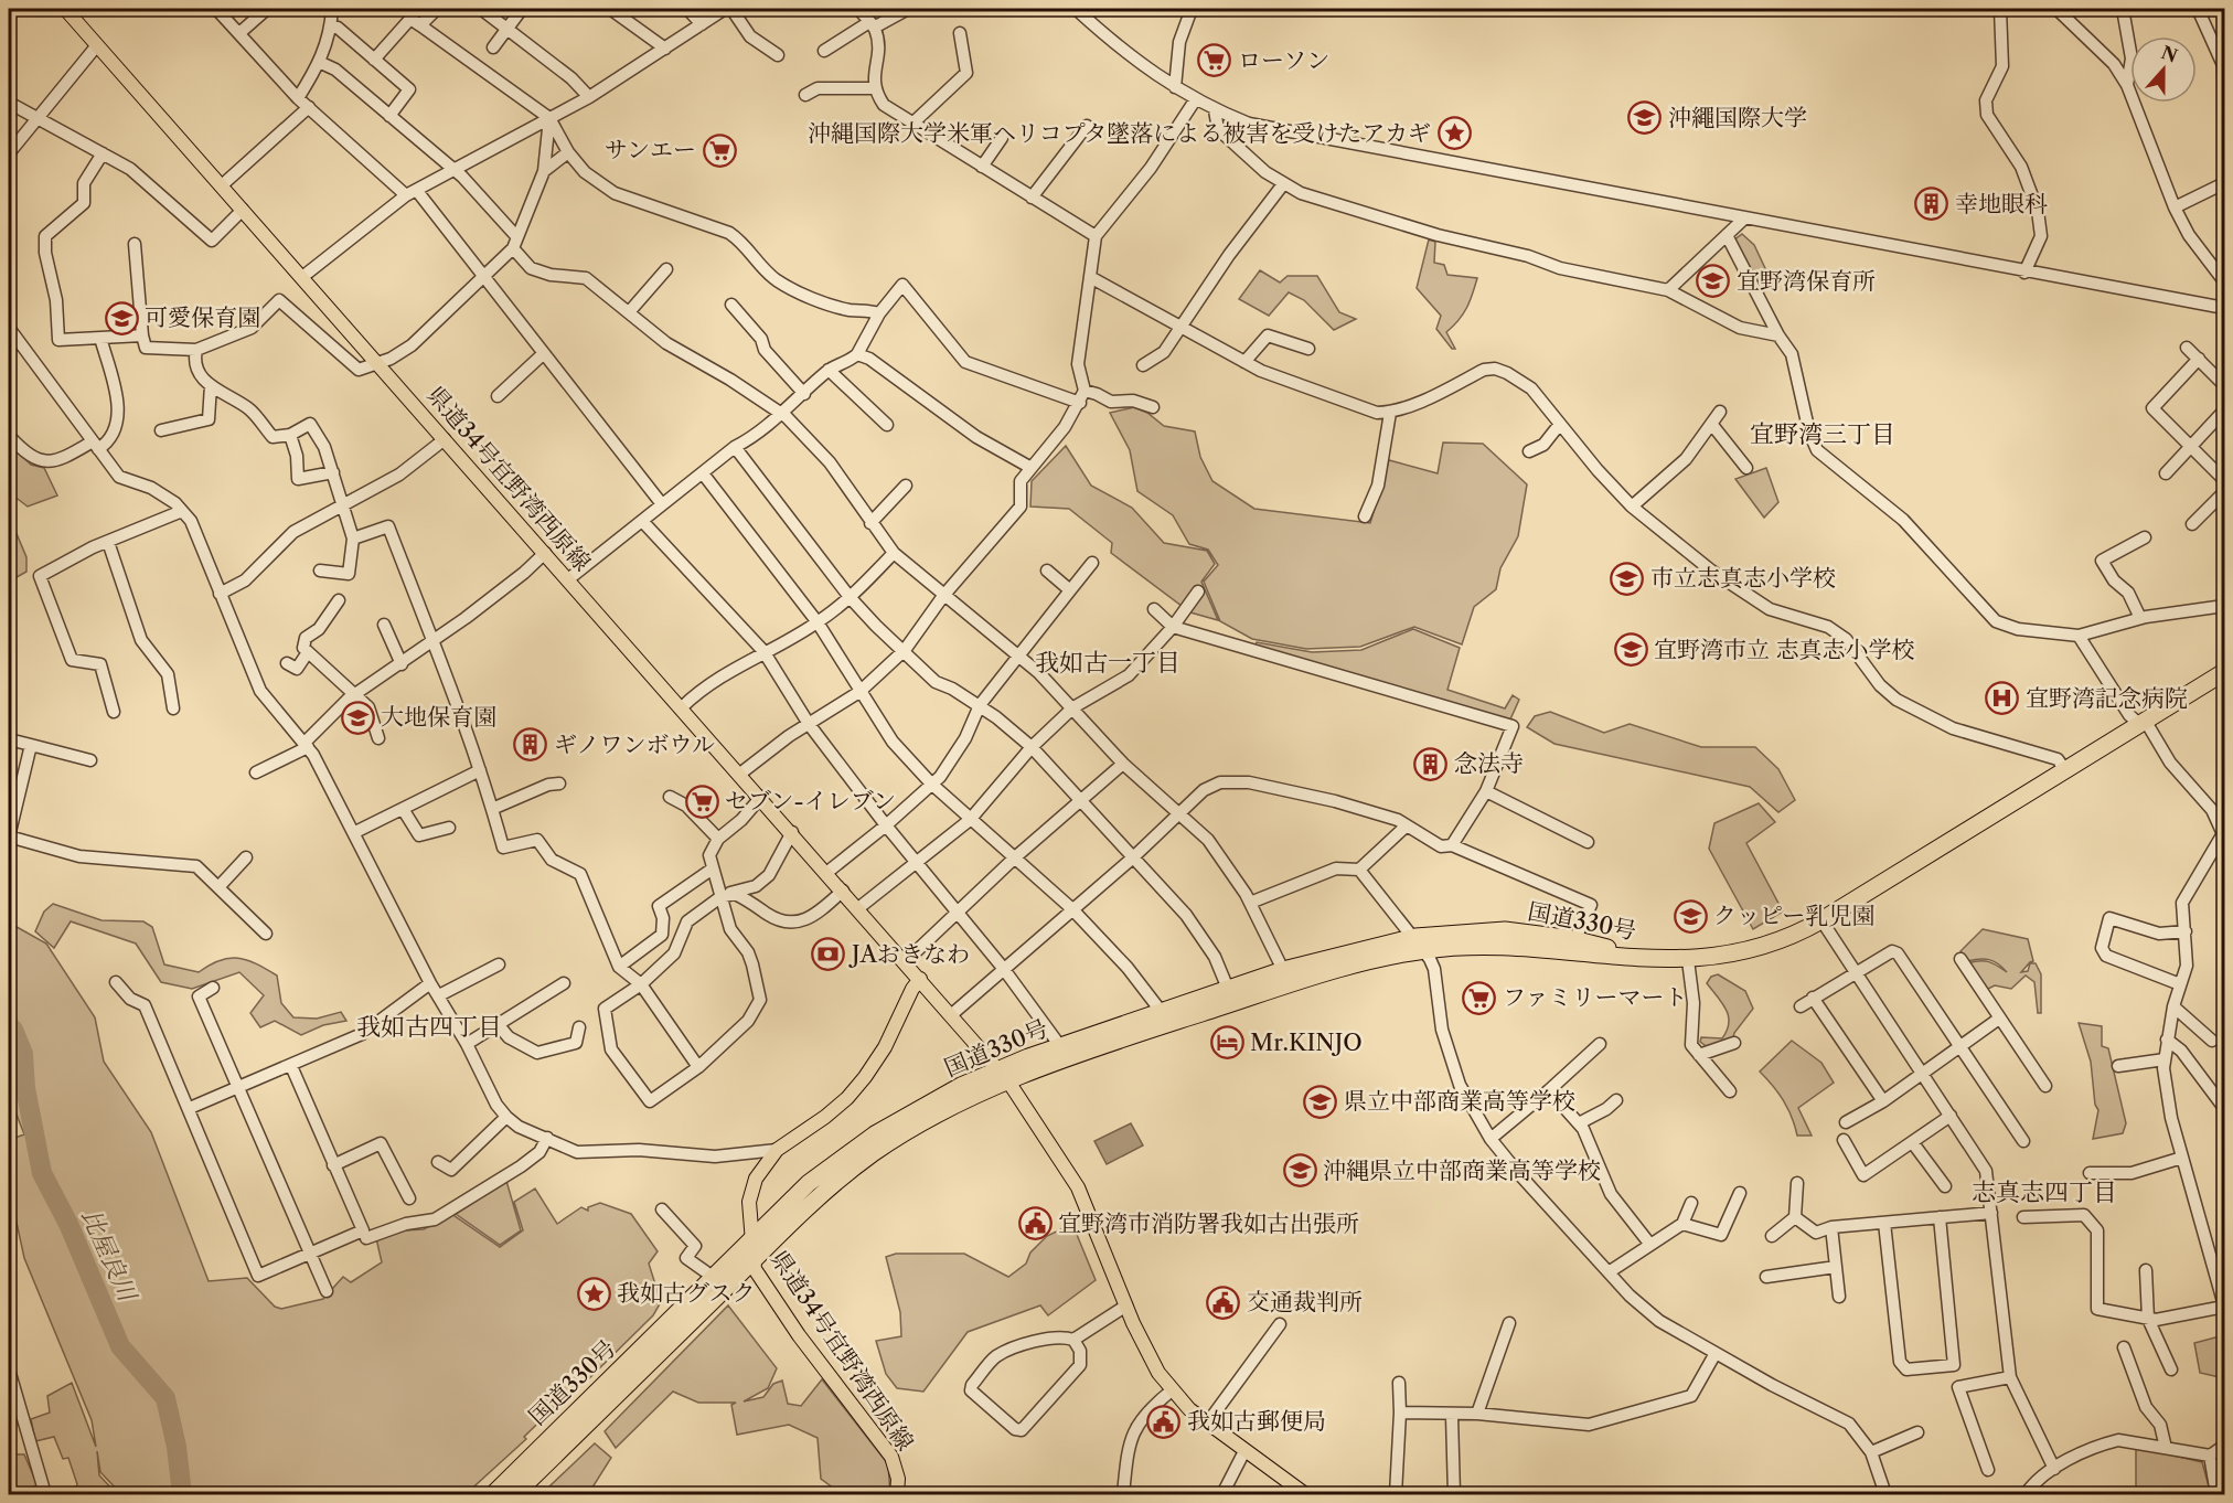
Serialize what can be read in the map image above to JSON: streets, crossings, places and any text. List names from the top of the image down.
{
  "streets": {
    "highway": ["国道330号"],
    "main road": ["県道34号宜野湾西原線"]
  },
  "crossings": [
    ["県道34号宜野湾西原線", "国道330号"]
  ],
  "districts": [
    "宜野湾三丁目",
    "我如古一丁目",
    "我如古四丁目",
    "志真志四丁目"
  ],
  "water": ["比屋良川"],
  "places": {
    "supermarket": [
      "ローソン",
      "サンエー",
      "セブン-イレブン",
      "ファミリーマート"
    ],
    "school or university": [
      "沖繩国際大学",
      "宜野湾保育所",
      "可愛保育園",
      "市立志真志小学校",
      "宜野湾市立 志真志小学校",
      "大地保育園",
      "クッピー乳児園",
      "県立中部商業高等学校",
      "沖縄県立中部商業高等学校"
    ],
    "place": ["沖縄国際大学米軍ヘリコプタ墜落による被害を受けたアカギ", "我如古グスク"],
    "building": ["幸地眼科", "ギノワンボウル", "念法寺"],
    "hospital": ["宜野湾記念病院"],
    "bank": ["JAおきなわ"],
    "hotel": ["Mr.KINJO"],
    "public building": ["宜野湾市消防署我如古出張所", "交通裁判所", "我如古郵便局"]
  },
  "north": "top"
}
